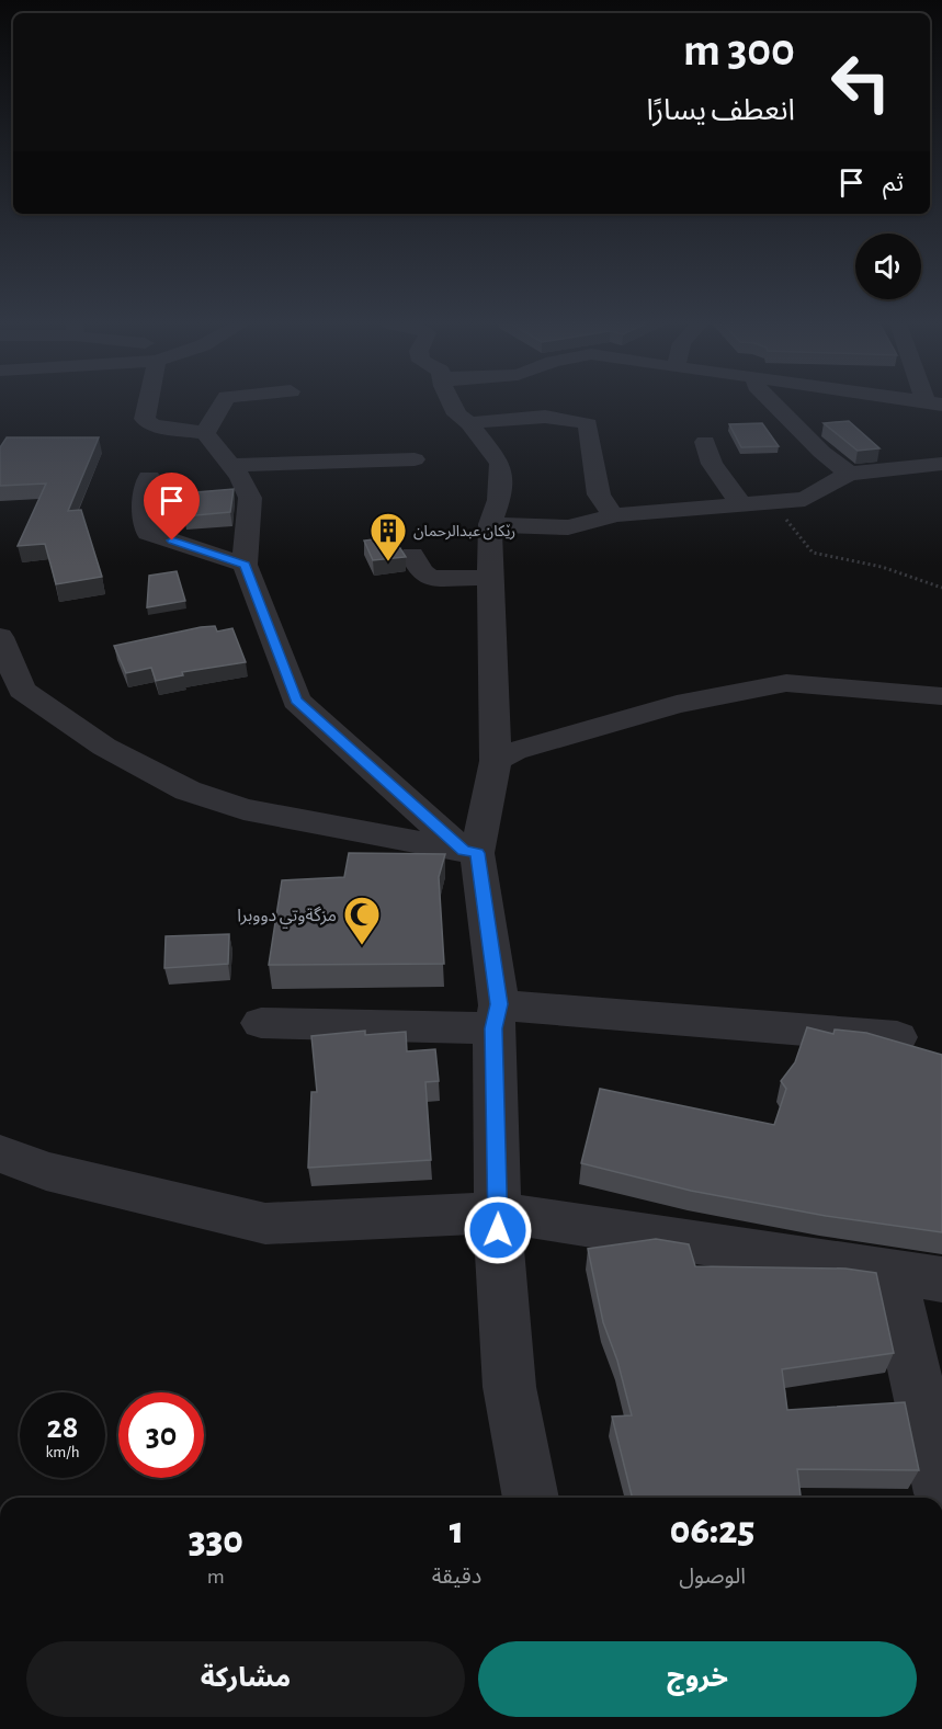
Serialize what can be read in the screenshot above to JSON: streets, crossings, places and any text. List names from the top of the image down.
{
  "places": {
    "building": ["رێكان عبدالرحمان"],
    "mosque": ["مزگةوتي دووبرا"]
  },
  "page": {
    "turn": ["300 m", "انعطف يسارًا"],
    "then": "ثم",
    "speed": "28 km/h",
    "limit": "30",
    "eta": [
      "06:25",
      "الوصول",
      "1",
      "دقيقة",
      "330",
      "m"
    ],
    "buttons": ["خروج", "مشاركة"]
  }
}
